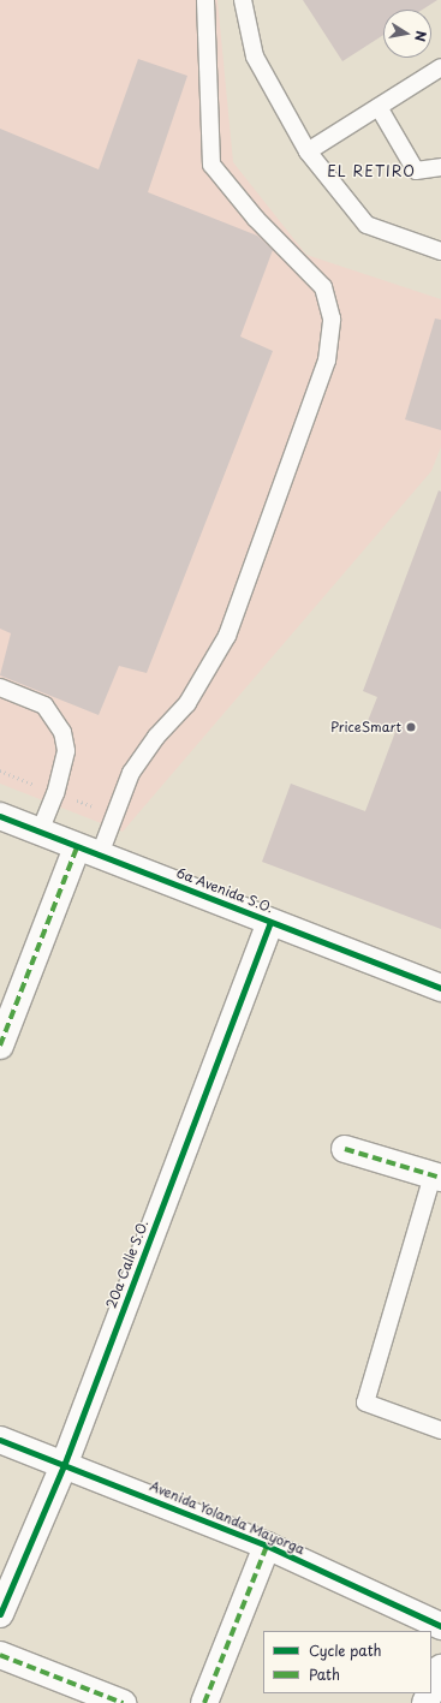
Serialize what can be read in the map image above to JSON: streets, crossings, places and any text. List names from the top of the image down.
{
  "streets": {
    "street": ["6a Avenida S.O.", "20a Calle S.O.", "Avenida Yolanda Mayorga"]
  },
  "crossings": [
    ["6a Avenida S.O.", "20a Calle S.O."],
    ["20a Calle S.O.", "Avenida Yolanda Mayorga"]
  ],
  "districts": ["EL RETIRO"],
  "places": ["PriceSmart"],
  "legend": ["Cycle path", "Path"],
  "north": "right"
}
